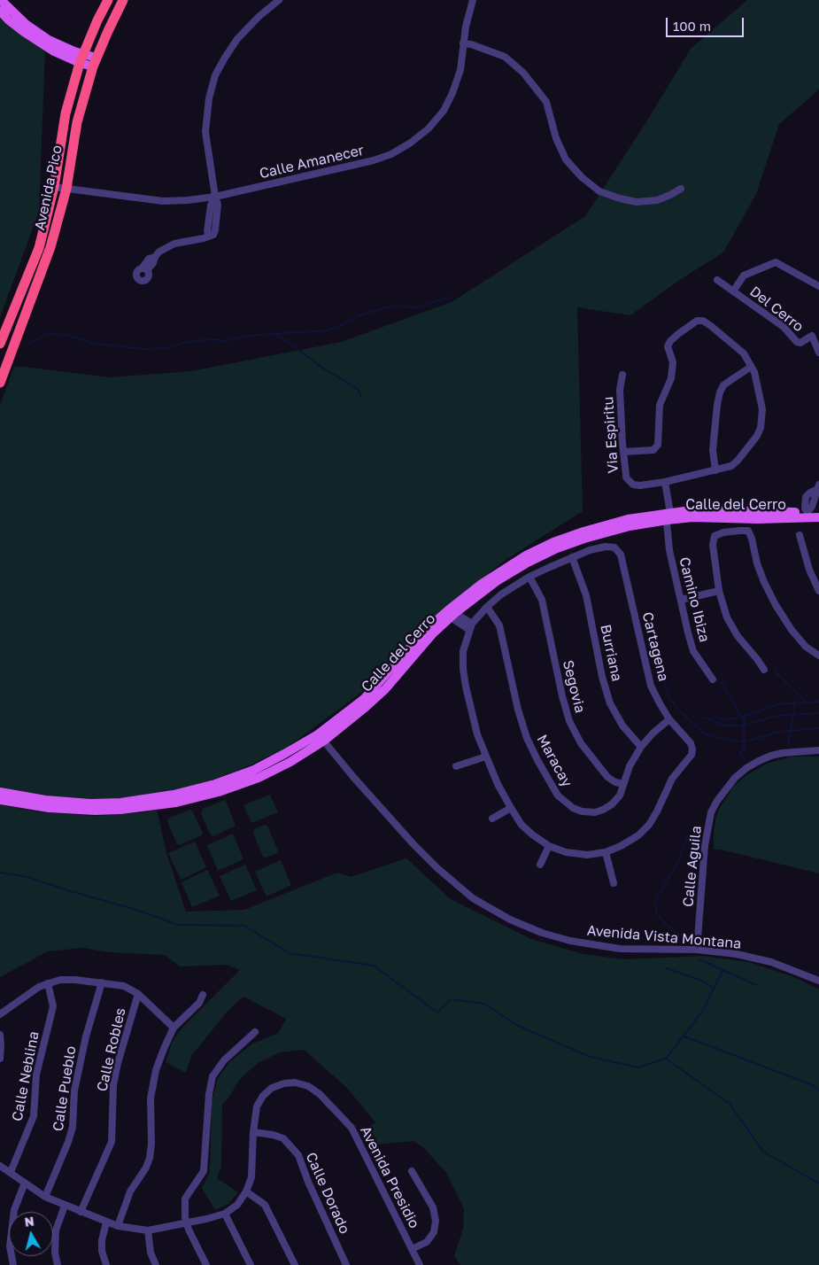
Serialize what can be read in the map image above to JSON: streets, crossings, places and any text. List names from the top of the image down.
{
  "streets": {
    "highway": ["Avenida Pico"],
    "main road": ["Calle del Cerro"],
    "street": [
      "Calle Amanecer",
      "Del Cerro",
      "Via Espiritu",
      "Camino Ibiza",
      "Cartagena",
      "Burriana",
      "Segovia",
      "Maracay",
      "Calle Aguila",
      "Avenida Vista Montana",
      "Calle Robles",
      "Calle Neblina",
      "Calle Pueblo",
      "Avenida Presidio",
      "Calle Dorado"
    ]
  },
  "crossings": [
    ["Calle Amanecer", "Avenida Pico"],
    ["Via Espiritu", "Camino Ibiza"],
    ["Calle del Cerro", "Camino Ibiza"],
    ["Calle del Cerro", "Avenida Vista Montana"],
    ["Cartagena", "Burriana"],
    ["Cartagena", "Maracay"],
    ["Burriana", "Maracay"],
    ["Segovia", "Maracay"],
    ["Calle Aguila", "Avenida Vista Montana"],
    ["Calle Robles", "Avenida Presidio"],
    ["Calle Neblina", "Avenida Presidio"],
    ["Calle Pueblo", "Avenida Presidio"],
    ["Avenida Presidio", "Calle Dorado"]
  ],
  "scale_bar": "100 m",
  "north": "top"
}
